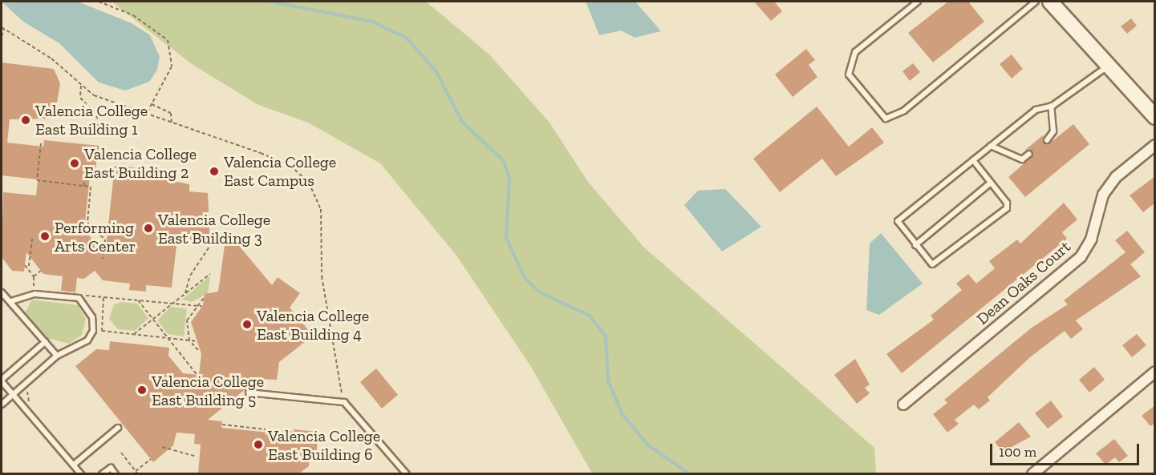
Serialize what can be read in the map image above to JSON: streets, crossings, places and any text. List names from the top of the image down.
{
  "streets": {
    "street": ["Dean Oaks Court"]
  },
  "places": [
    "Valencia College East Building 1",
    "Valencia College East Building 2",
    "Valencia College East Campus",
    "Valencia College East Building 3",
    "Performing Arts Center",
    "Valencia College East Building 4",
    "Valencia College East Building 5",
    "Valencia College East Building 6"
  ],
  "scale_bar": "100 m"
}
